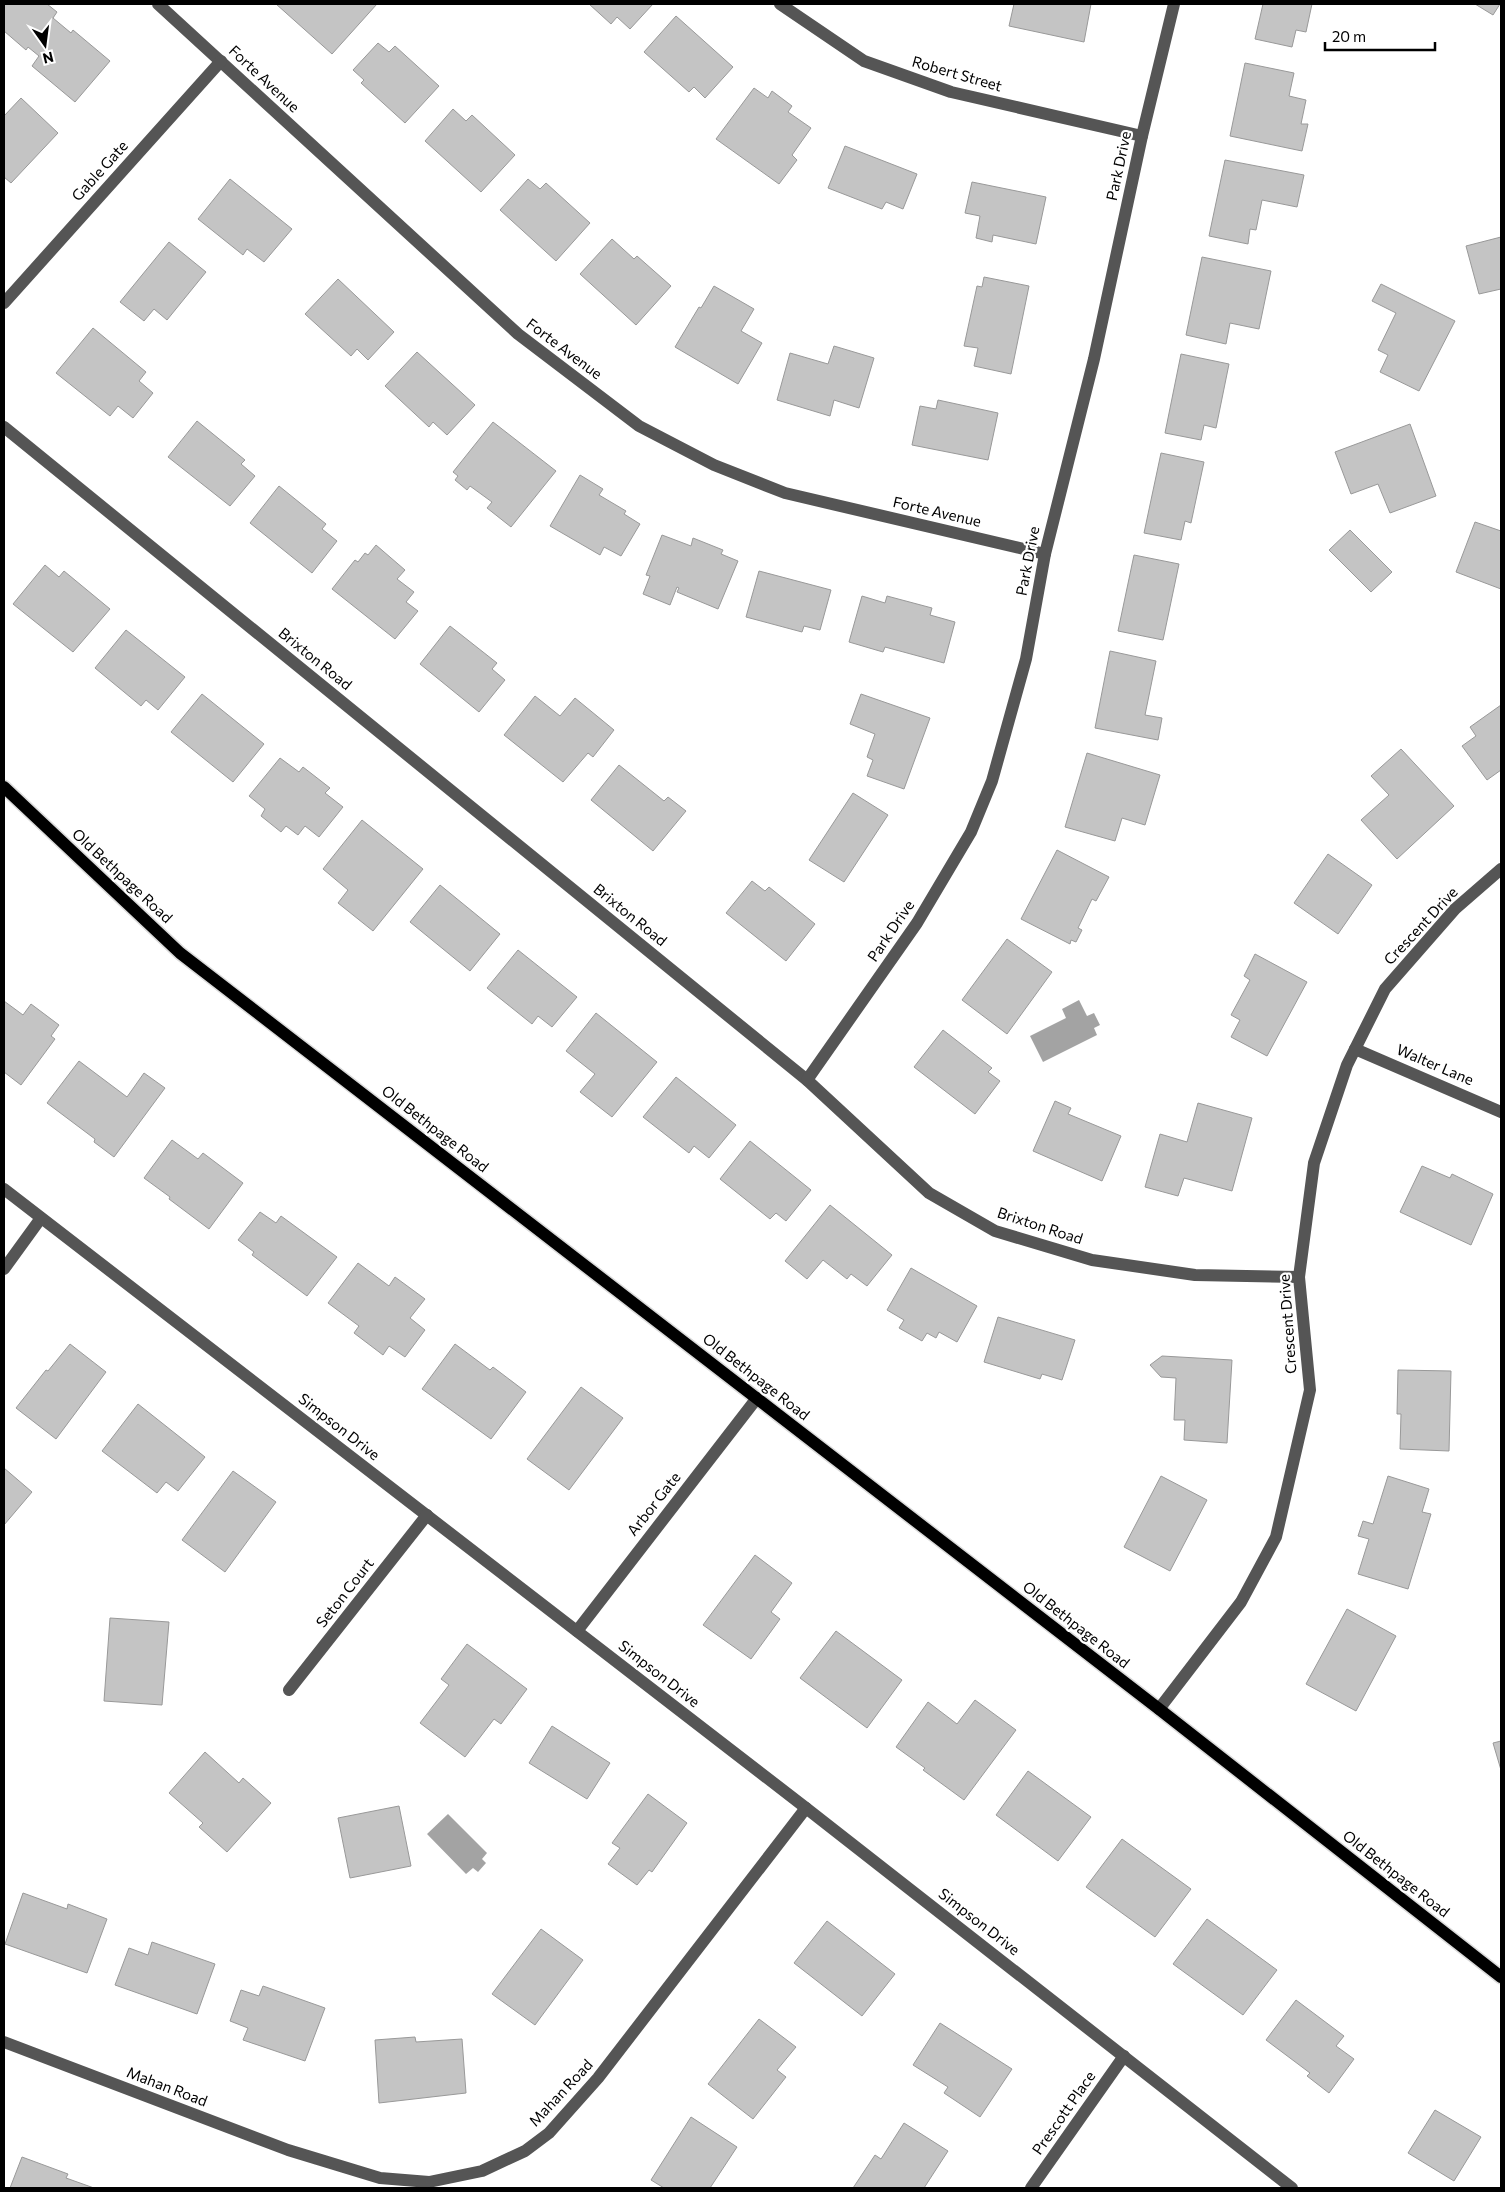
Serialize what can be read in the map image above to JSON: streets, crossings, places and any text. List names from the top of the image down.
{
  "streets": {
    "main road": ["Old Bethpage Road"],
    "street": [
      "Robert Street",
      "Forte Avenue",
      "Park Drive",
      "Gable Gate",
      "Brixton Road",
      "Crescent Drive",
      "Walter Lane",
      "Simpson Drive",
      "Arbor Gate",
      "Seton Court",
      "Mahan Road",
      "Prescott Place"
    ]
  },
  "crossings": [
    ["Robert Street", "Park Drive"],
    ["Forte Avenue", "Park Drive"],
    ["Forte Avenue", "Gable Gate"],
    ["Park Drive", "Brixton Road"],
    ["Brixton Road", "Crescent Drive"],
    ["Old Bethpage Road", "Crescent Drive"],
    ["Old Bethpage Road", "Arbor Gate"],
    ["Crescent Drive", "Walter Lane"],
    ["Simpson Drive", "Arbor Gate"],
    ["Simpson Drive", "Seton Court"],
    ["Simpson Drive", "Mahan Road"],
    ["Simpson Drive", "Prescott Place"]
  ],
  "scale_bar": "20 m",
  "north": "bottom"
}
